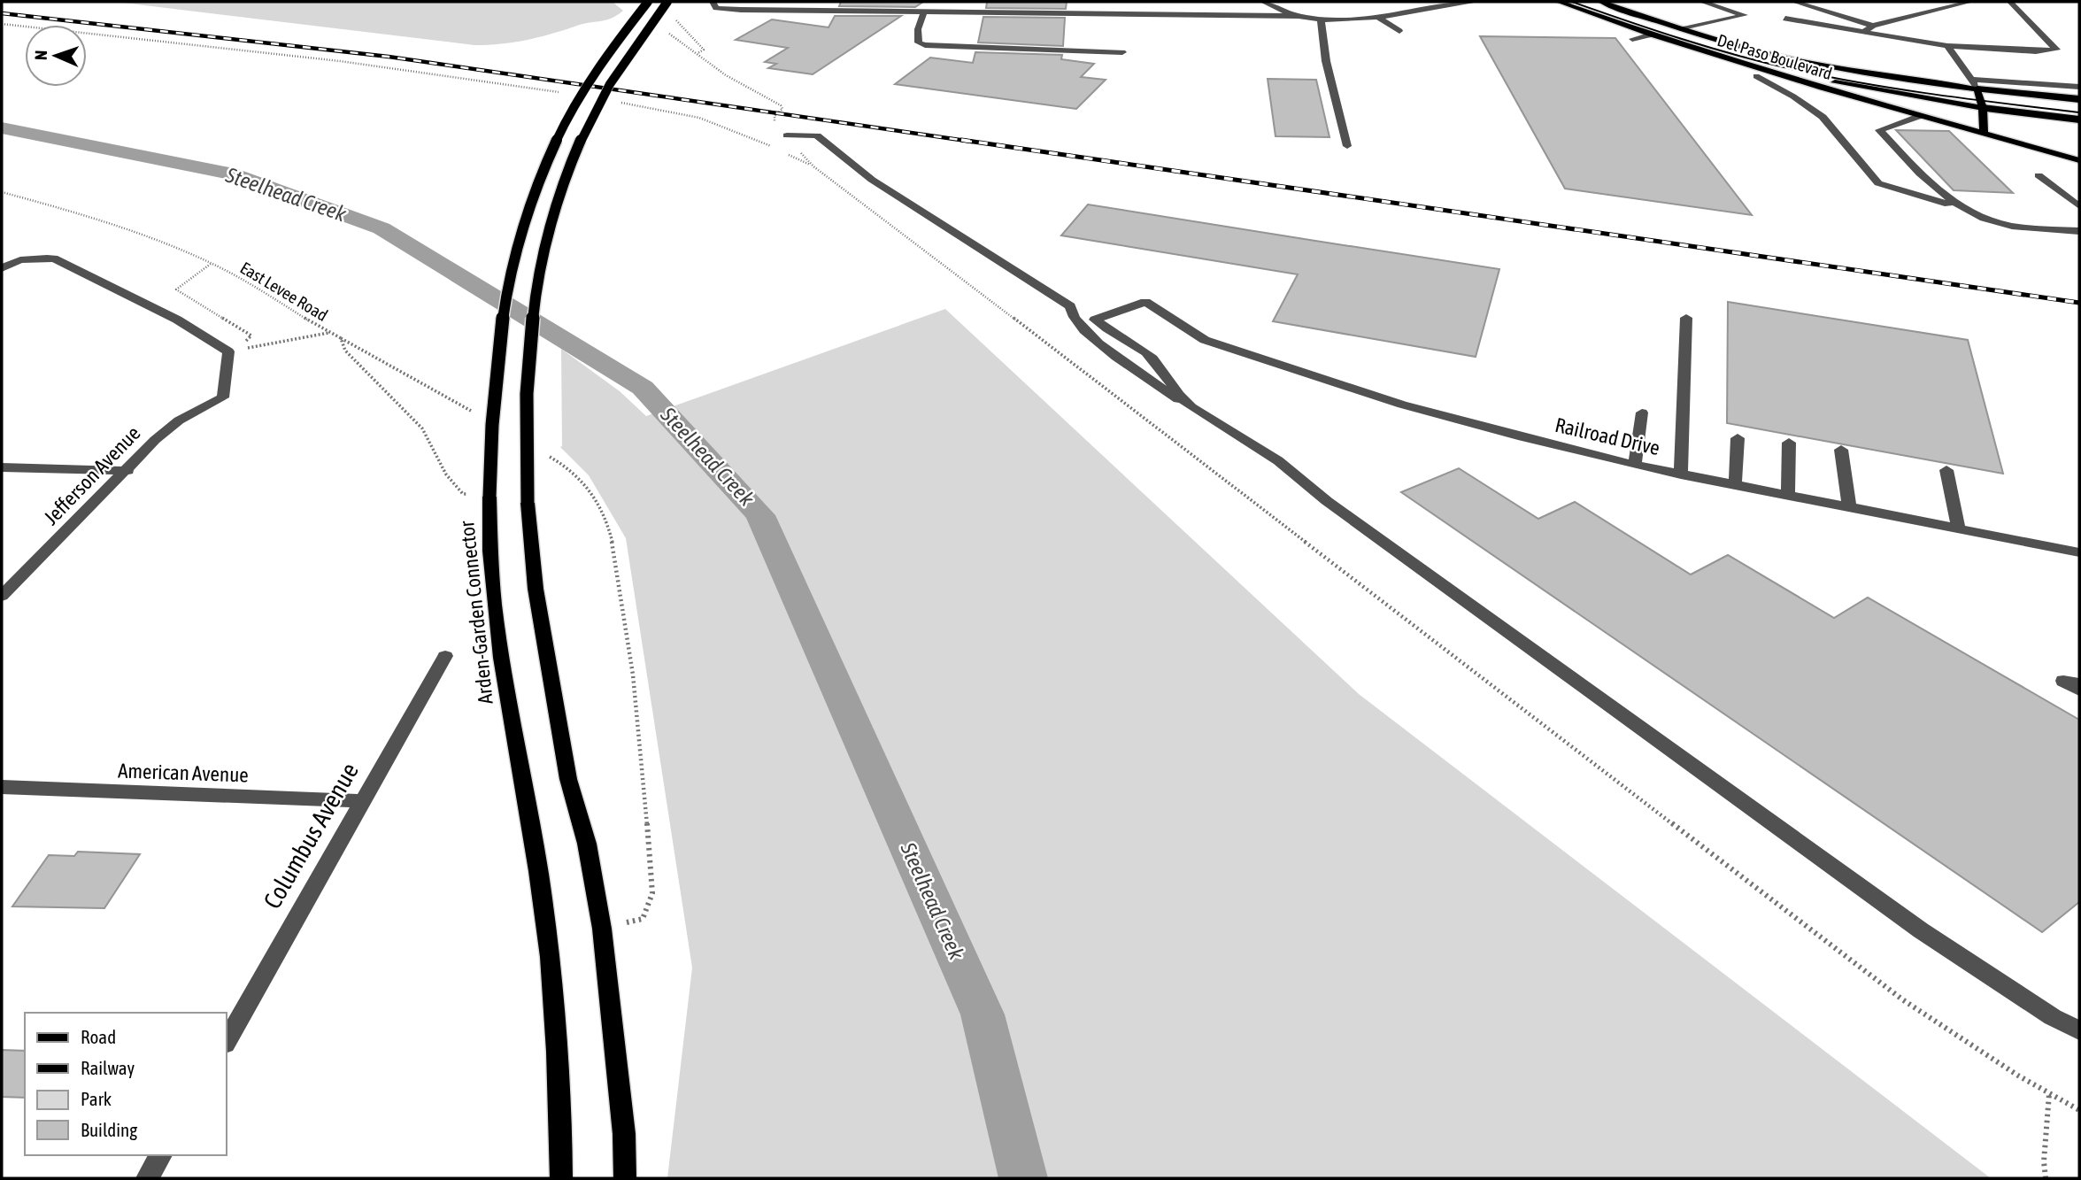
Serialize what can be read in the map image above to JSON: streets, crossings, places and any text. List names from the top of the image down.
{
  "streets": {
    "main road": ["Del Paso Boulevard", "Arden-Garden Connector"],
    "street": [
      "Railroad Drive",
      "Jefferson Avenue",
      "American Avenue",
      "Columbus Avenue"
    ],
    "path": ["East Levee Road"]
  },
  "crossings": [
    ["East Levee Road", "Arden-Garden Connector"],
    ["American Avenue", "Columbus Avenue"]
  ],
  "water": ["Steelhead Creek"],
  "legend": [
    "Road",
    "Railway",
    "Park",
    "Building"
  ],
  "north": "left"
}
